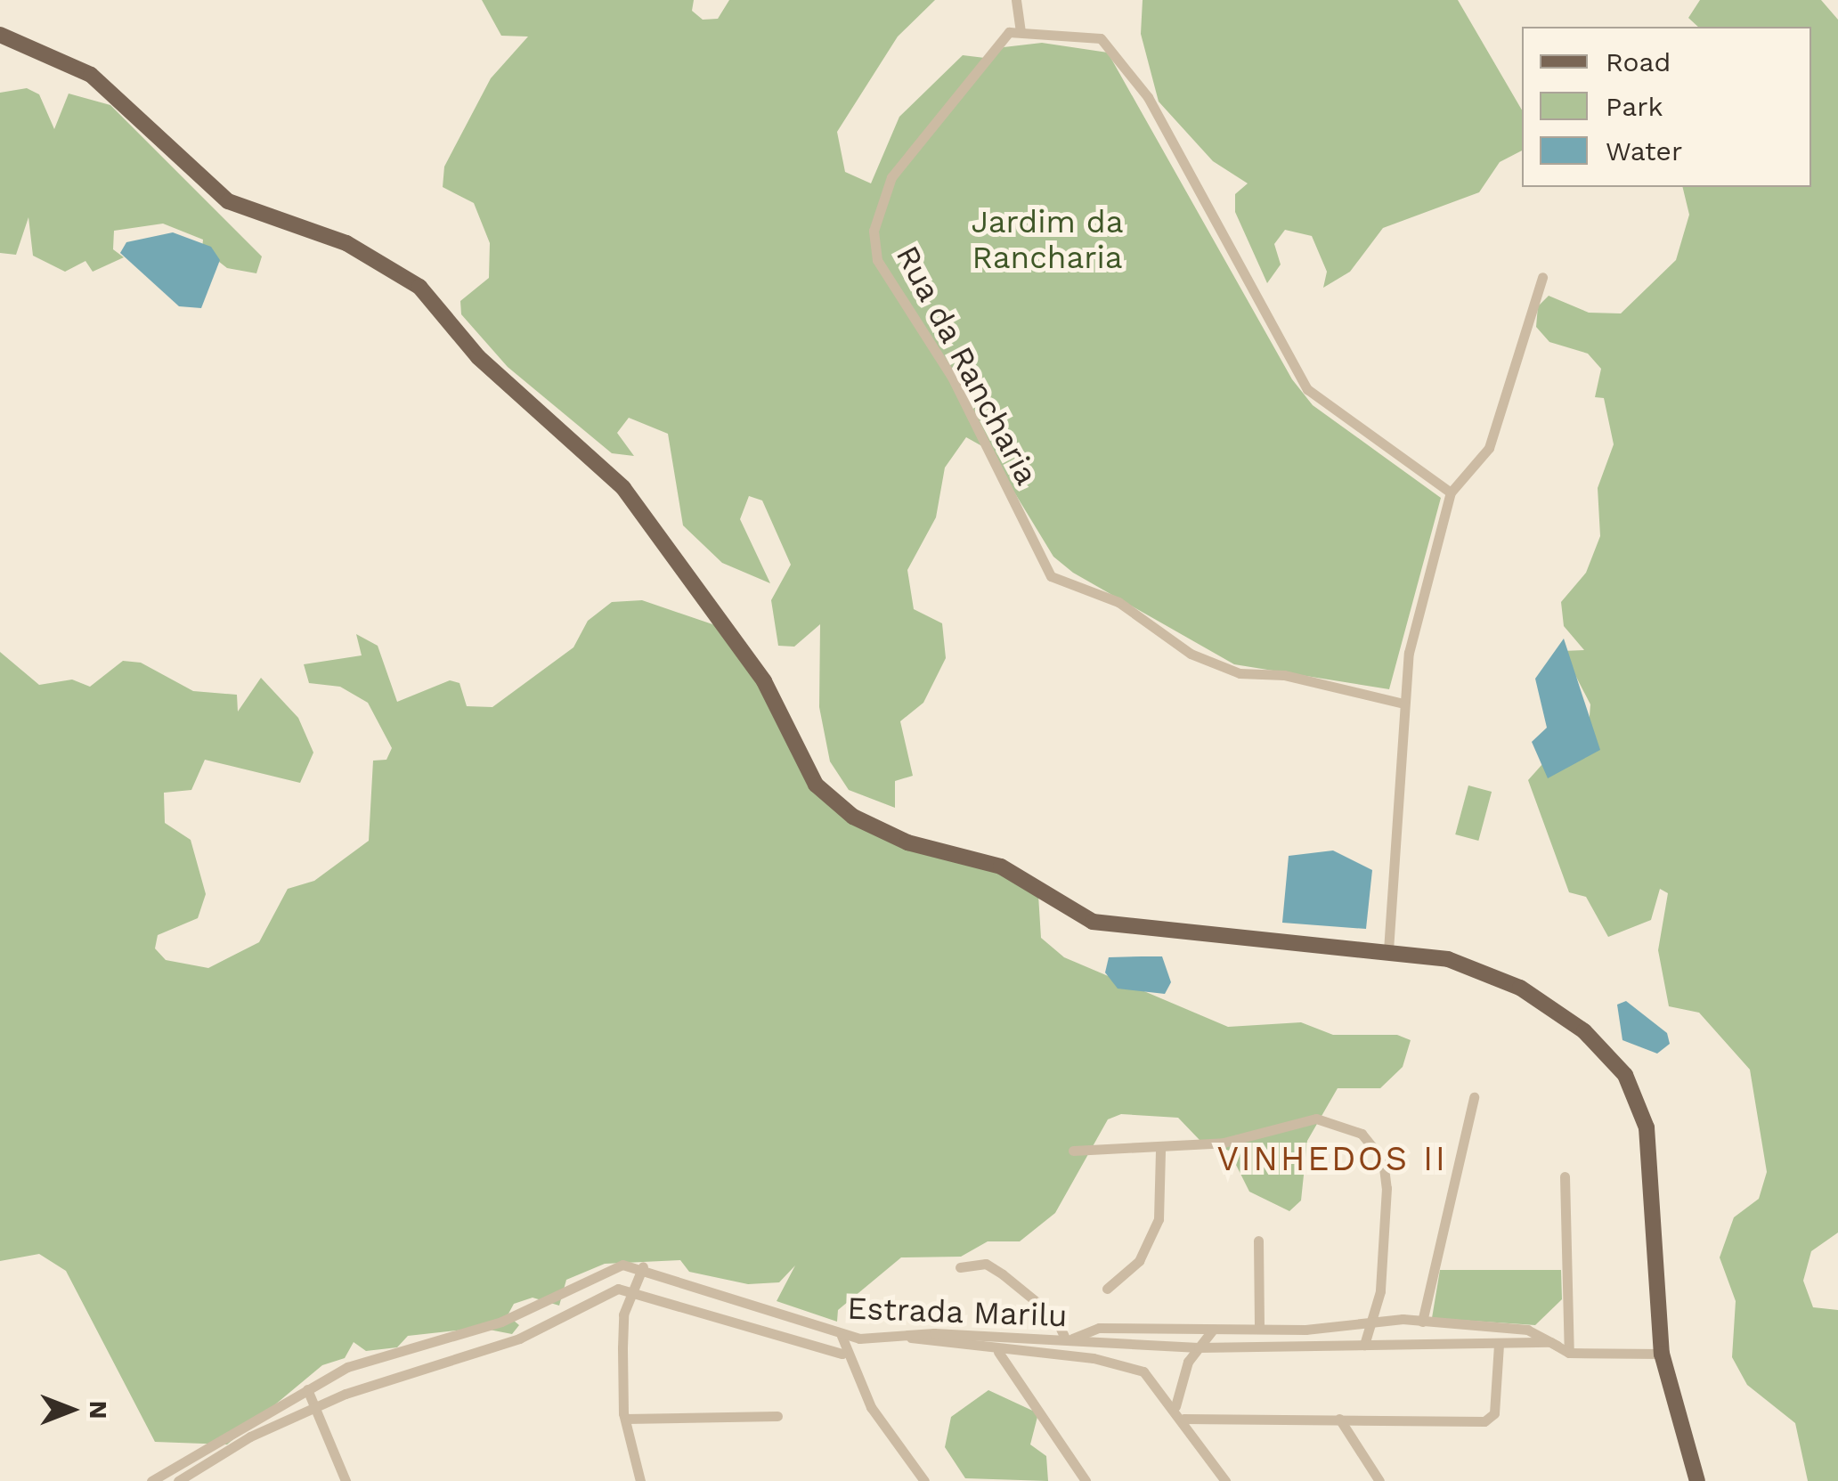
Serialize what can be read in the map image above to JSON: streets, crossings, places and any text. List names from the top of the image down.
{
  "streets": {
    "street": ["Rua da Rancharia", "Estrada Marilu"]
  },
  "districts": ["VINHEDOS II"],
  "parks": ["Jardim da Rancharia"],
  "legend": ["Road", "Park", "Water"],
  "north": "right"
}
